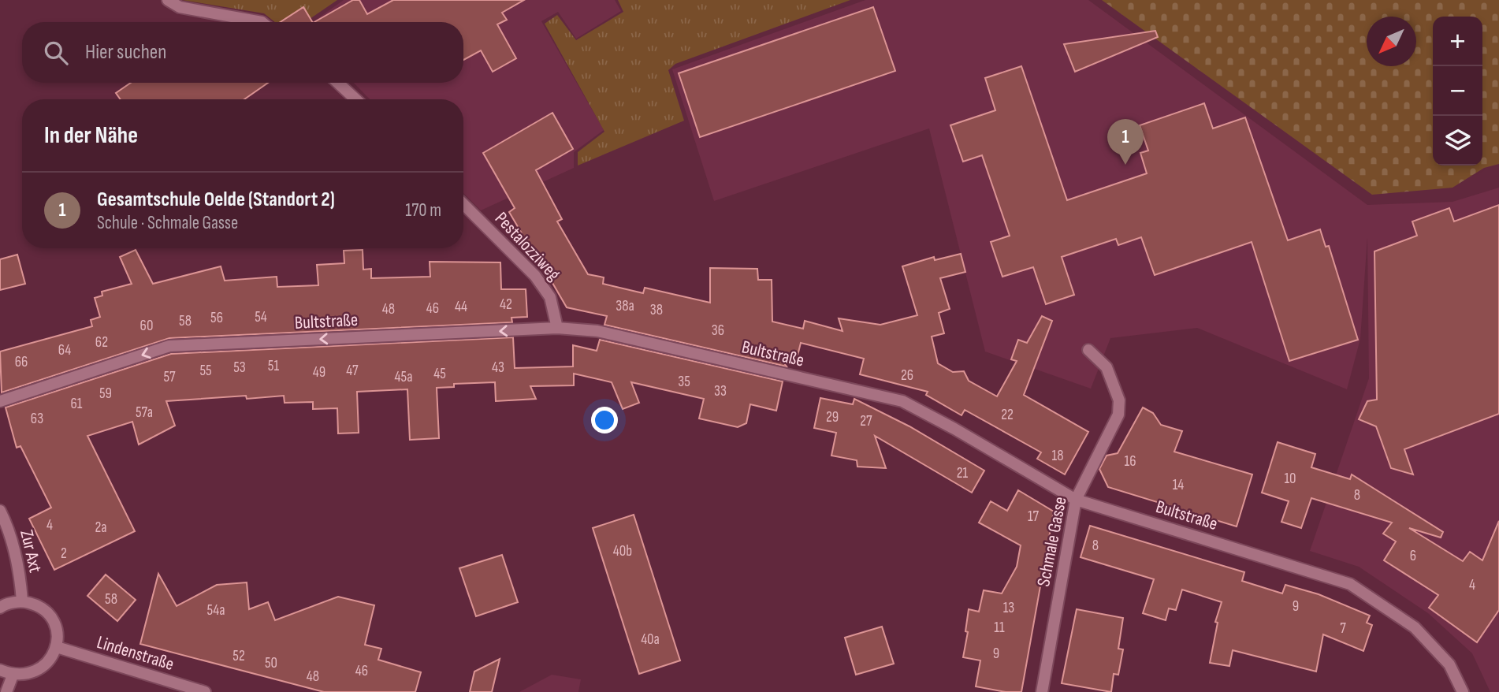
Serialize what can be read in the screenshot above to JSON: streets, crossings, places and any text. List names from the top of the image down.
{
  "streets": {
    "street": [
      "Pestalozziweg",
      "Bultstraße",
      "Schmale Gasse",
      "Zur Axt",
      "Lindenstraße"
    ]
  },
  "crossings": [
    ["Pestalozziweg", "Bultstraße"],
    ["Bultstraße", "Schmale Gasse"]
  ],
  "one_way": ["Bultstraße"],
  "house_numbers": [
    "42",
    "38a",
    "44",
    "46",
    "48",
    "38",
    "54",
    "56",
    "58",
    "60",
    "36",
    "62",
    "64",
    "66",
    "51",
    "53",
    "43",
    "55",
    "47",
    "49",
    "45",
    "26",
    "57",
    "45a",
    "35",
    "33",
    "59",
    "61",
    "57a",
    "22",
    "29",
    "63",
    "27",
    "18",
    "16",
    "21",
    "10",
    "14",
    "8",
    "17",
    "4",
    "2a",
    "8",
    "40b",
    "2",
    "6",
    "4",
    "58",
    "9",
    "13",
    "54a",
    "11",
    "7",
    "40a",
    "9",
    "52",
    "50",
    "46",
    "48"
  ],
  "north": "bottom left",
  "page": {
    "map_buttons": ["+", "−"],
    "search": "Hier suchen",
    "heading": "In der Nähe",
    "pins": "1",
    "list": [
      {
        "mark": "1",
        "name": "Gesamtschule Oelde (Standort 2)",
        "note": "Schule · Schmale Gasse",
        "value": "170 m"
      }
    ]
  }
}
